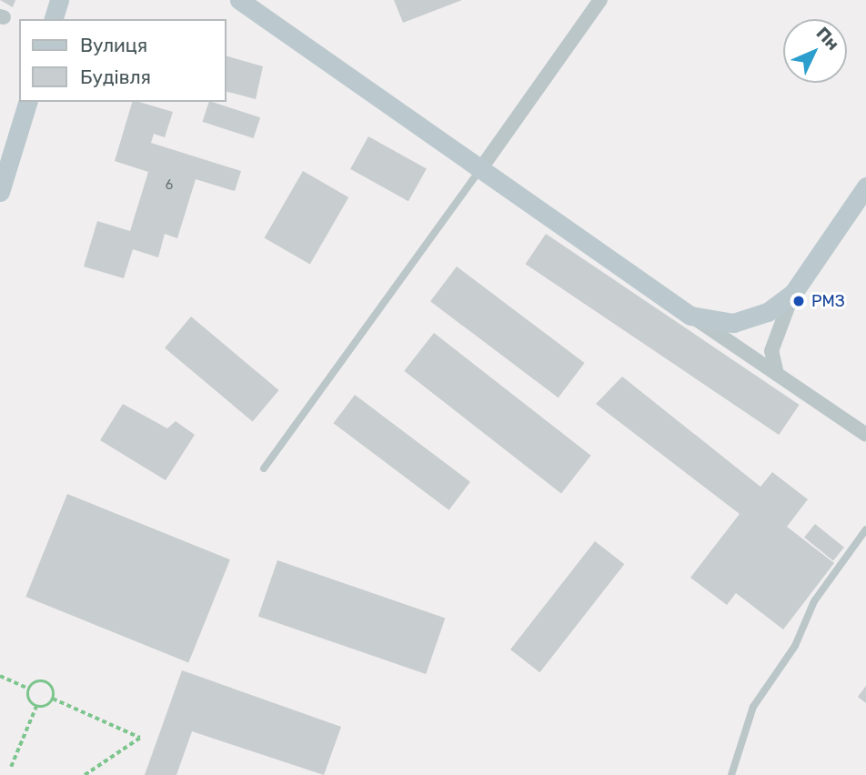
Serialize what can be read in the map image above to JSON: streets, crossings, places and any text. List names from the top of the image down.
{
  "places": ["РМЗ"],
  "house_numbers": ["6"],
  "legend": ["Вулиця", "Будівля"],
  "north": "top right"
}
